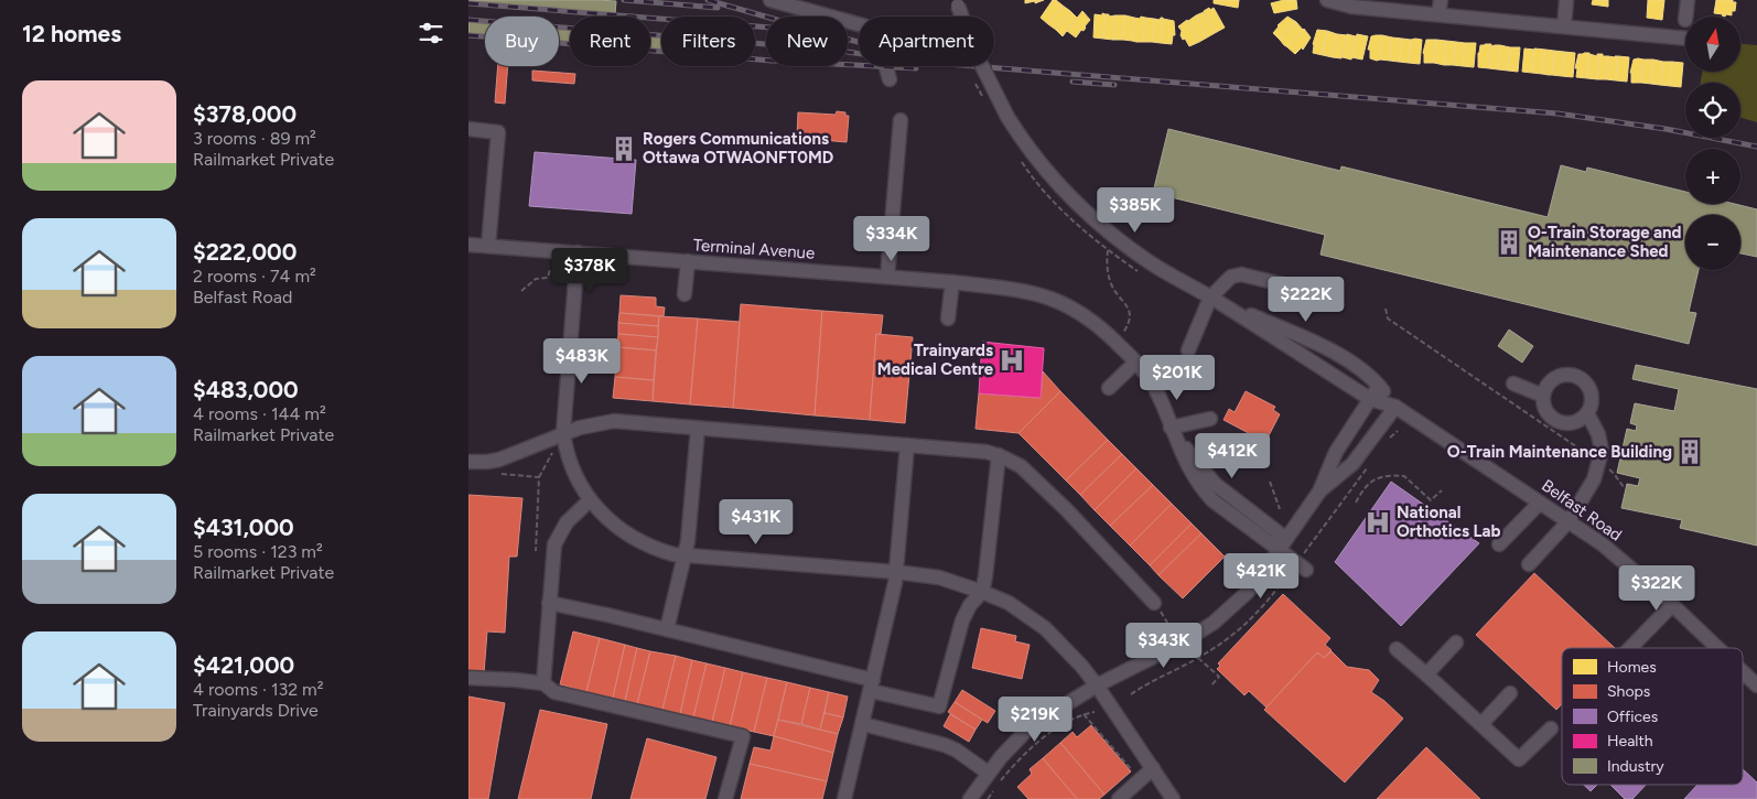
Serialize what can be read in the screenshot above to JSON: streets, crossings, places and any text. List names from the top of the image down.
{
  "streets": {
    "street": ["Terminal Avenue", "Belfast Road"]
  },
  "places": {
    "building": ["Rogers Communications Ottawa OTWAONFT0MD", "O-Train Storage and Maintenance Shed", "O-Train Maintenance Building"],
    "hospital": ["Trainyards Medical Centre", "National Orthotics Lab"]
  },
  "legend": [
    "Homes",
    "Shops",
    "Offices",
    "Health",
    "Industry"
  ],
  "north": "top",
  "page": {
    "heading": "12 homes",
    "map_buttons": ["+", "−"],
    "chip": [
      "Buy",
      "Rent",
      "Filters",
      "New",
      "Apartment"
    ],
    "list": [
      {
        "name": "$378,000",
        "note": "3 rooms · 89 m² · Railmarket Private"
      },
      {
        "name": "$222,000",
        "note": "2 rooms · 74 m² · Belfast Road"
      },
      {
        "name": "$483,000",
        "note": "4 rooms · 144 m² · Railmarket Private"
      },
      {
        "name": "$431,000",
        "note": "5 rooms · 123 m² · Railmarket Private"
      },
      {
        "name": "$421,000",
        "note": "4 rooms · 132 m² · Trainyards Drive"
      }
    ],
    "price": [
      "$385K",
      "$334K",
      "$378K",
      "$222K",
      "$483K",
      "$201K",
      "$412K",
      "$431K",
      "$421K",
      "$322K",
      "$343K",
      "$219K"
    ]
  }
}
